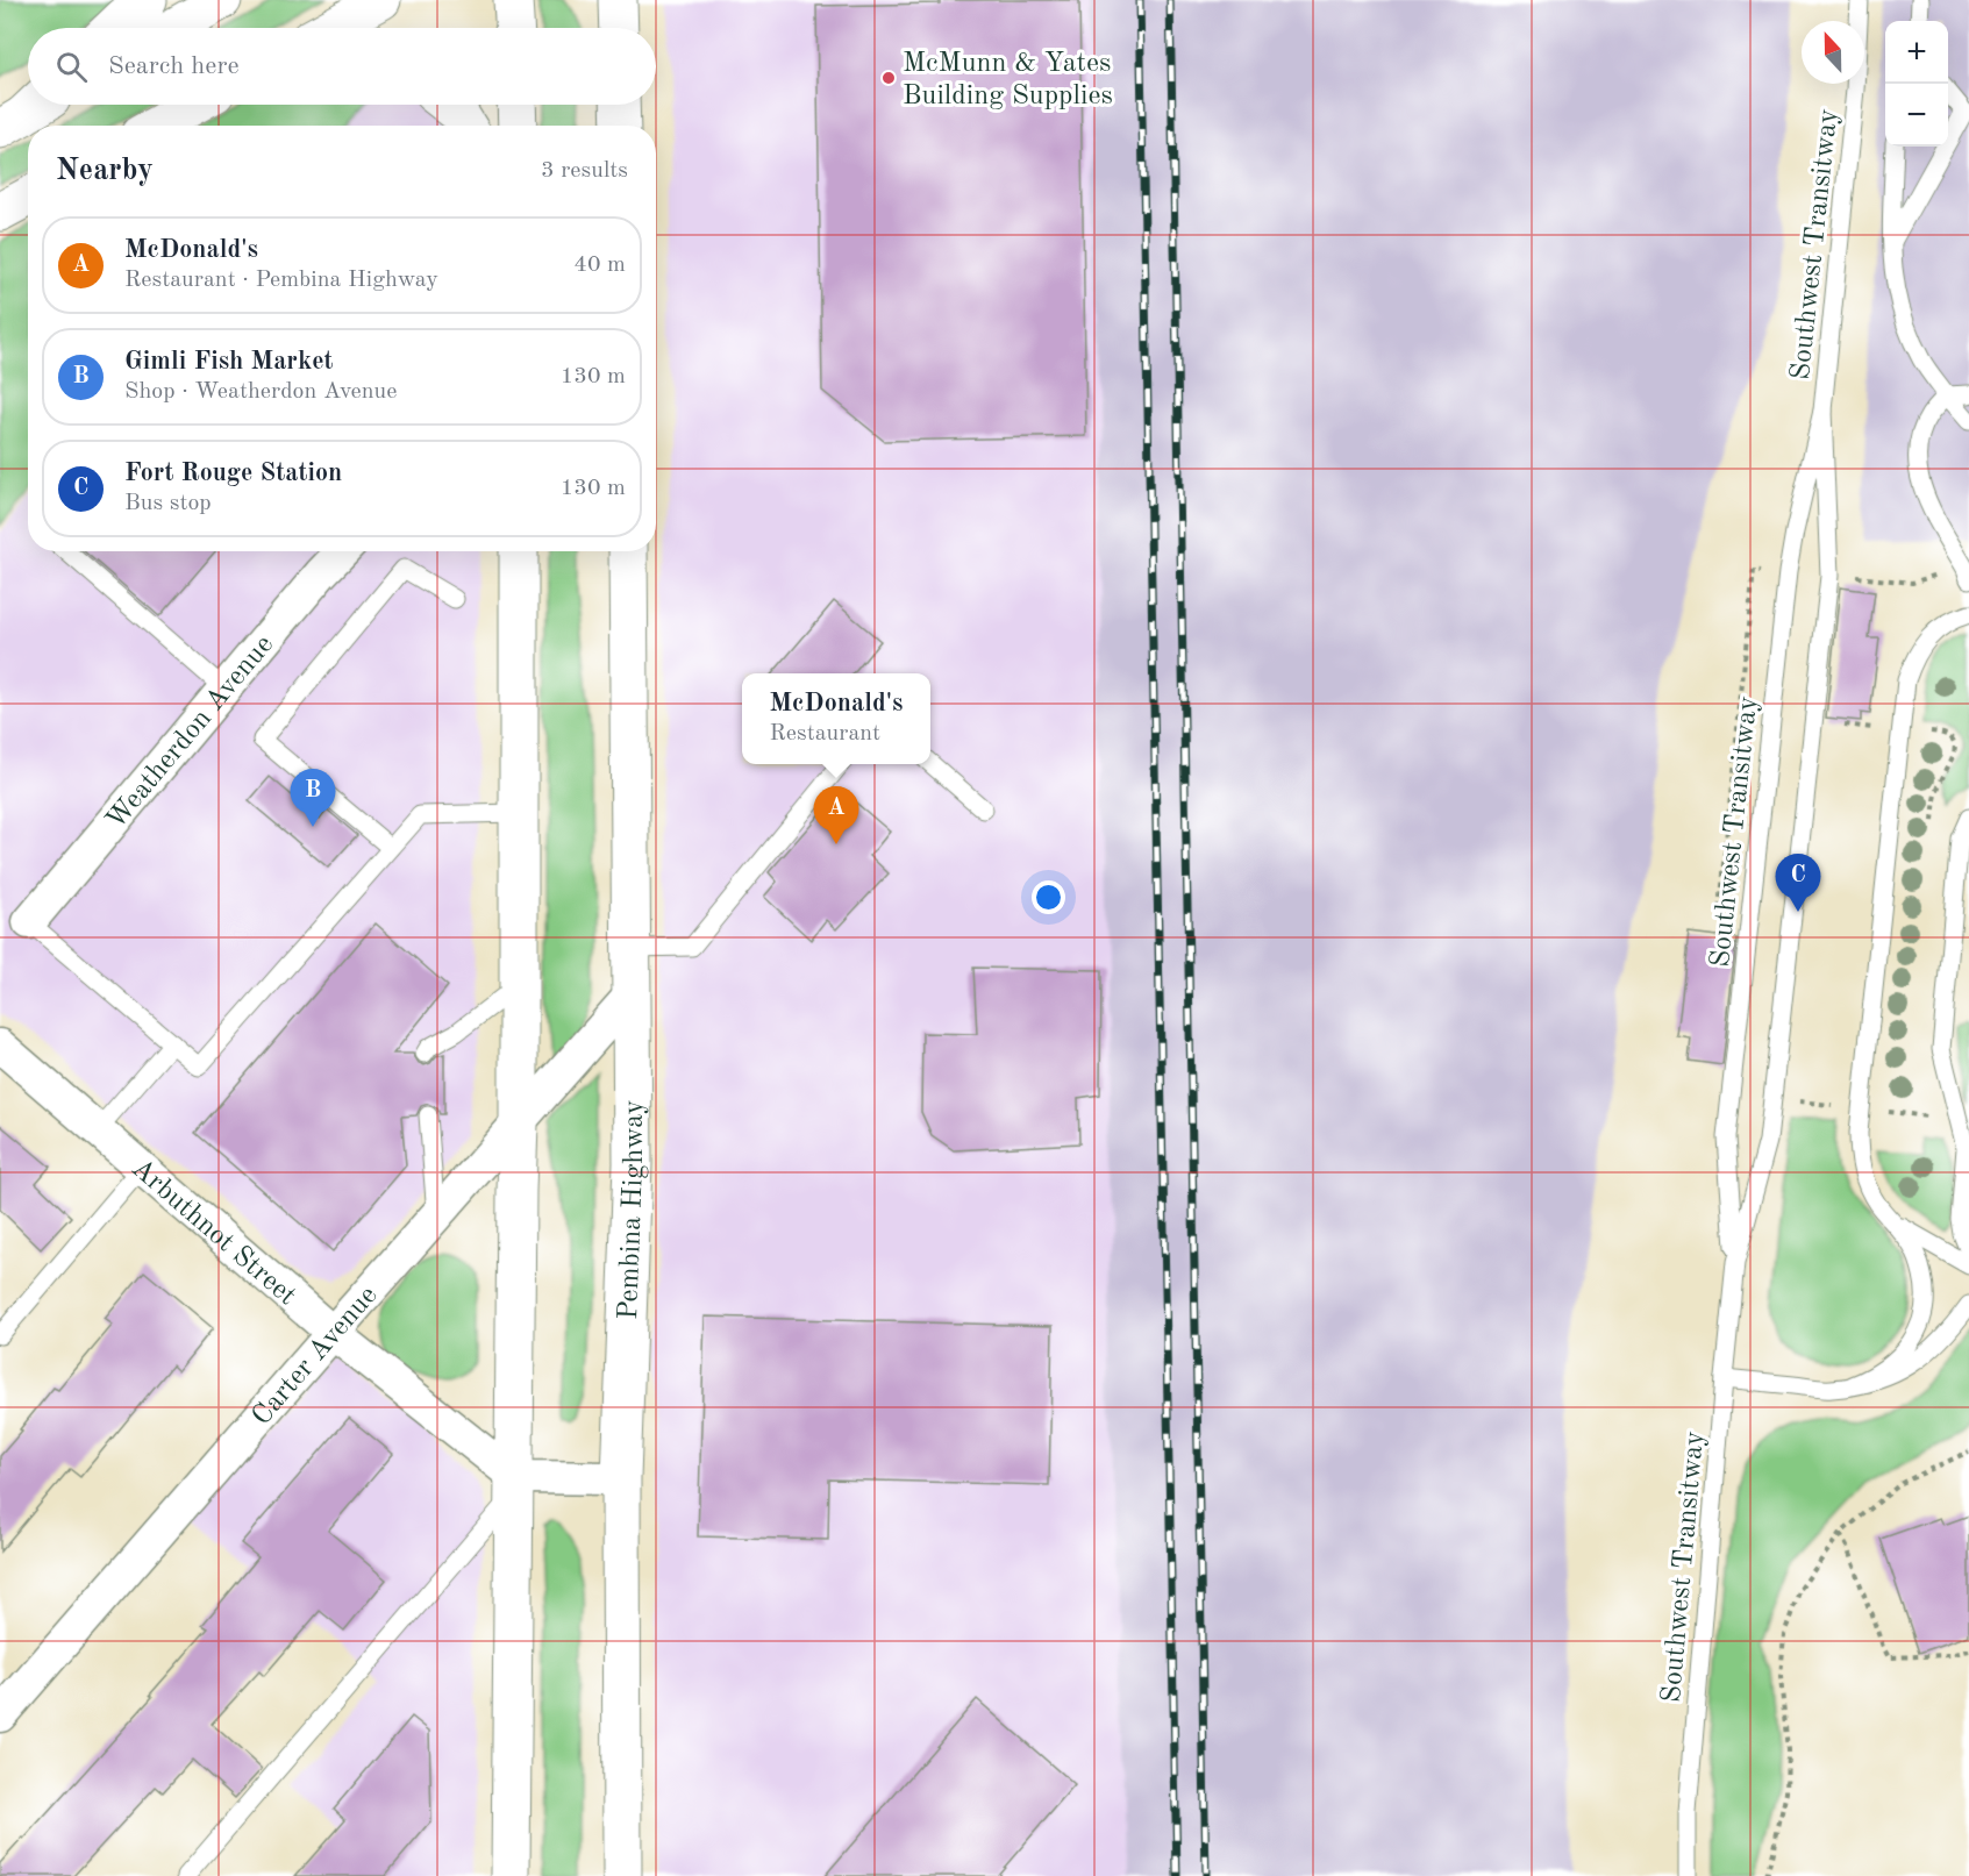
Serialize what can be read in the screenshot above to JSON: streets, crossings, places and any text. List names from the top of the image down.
{
  "streets": {
    "main road": ["Pembina Highway"],
    "street": ["Weatherdon Avenue", "Arbuthnot Street", "Carter Avenue"],
    "lane": ["Southwest Transitway"]
  },
  "crossings": [
    ["Pembina Highway", "Carter Avenue"],
    ["Arbuthnot Street", "Carter Avenue"]
  ],
  "places": ["McMunn & Yates Building Supplies"],
  "north": "top",
  "page": {
    "map_buttons": ["+", "−"],
    "search": "Search here",
    "heading": ["Nearby", "3 results"],
    "list": [
      {
        "mark": "A",
        "name": "McDonald's",
        "note": "Restaurant · Pembina Highway",
        "value": "40 m"
      },
      {
        "mark": "B",
        "name": "Gimli Fish Market",
        "note": "Shop · Weatherdon Avenue",
        "value": "130 m"
      },
      {
        "mark": "C",
        "name": "Fort Rouge Station",
        "note": "Bus stop",
        "value": "130 m"
      }
    ],
    "popup": ["McDonald's", "Restaurant"],
    "pins": ["B", "A", "C"]
  }
}
